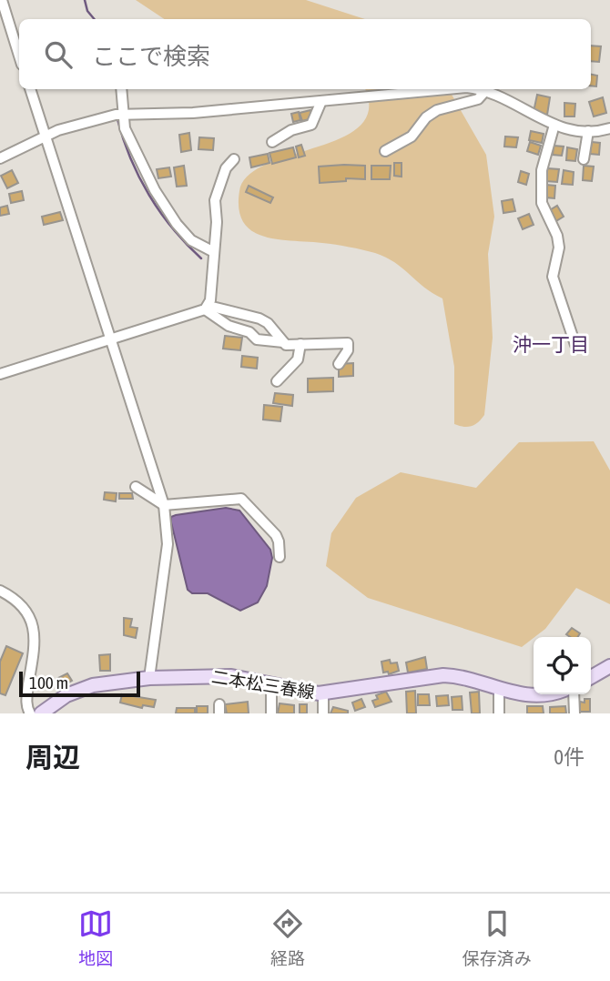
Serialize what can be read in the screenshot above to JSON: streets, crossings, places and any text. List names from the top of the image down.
{
  "streets": {
    "main road": ["二本松三春線"]
  },
  "districts": ["沖一丁目"],
  "scale_bar": "100 m",
  "page": {
    "search": "ここで検索",
    "scale": "100 m",
    "heading": ["周辺", "0件"],
    "nav": ["地図", "経路", "保存済み"]
  }
}
